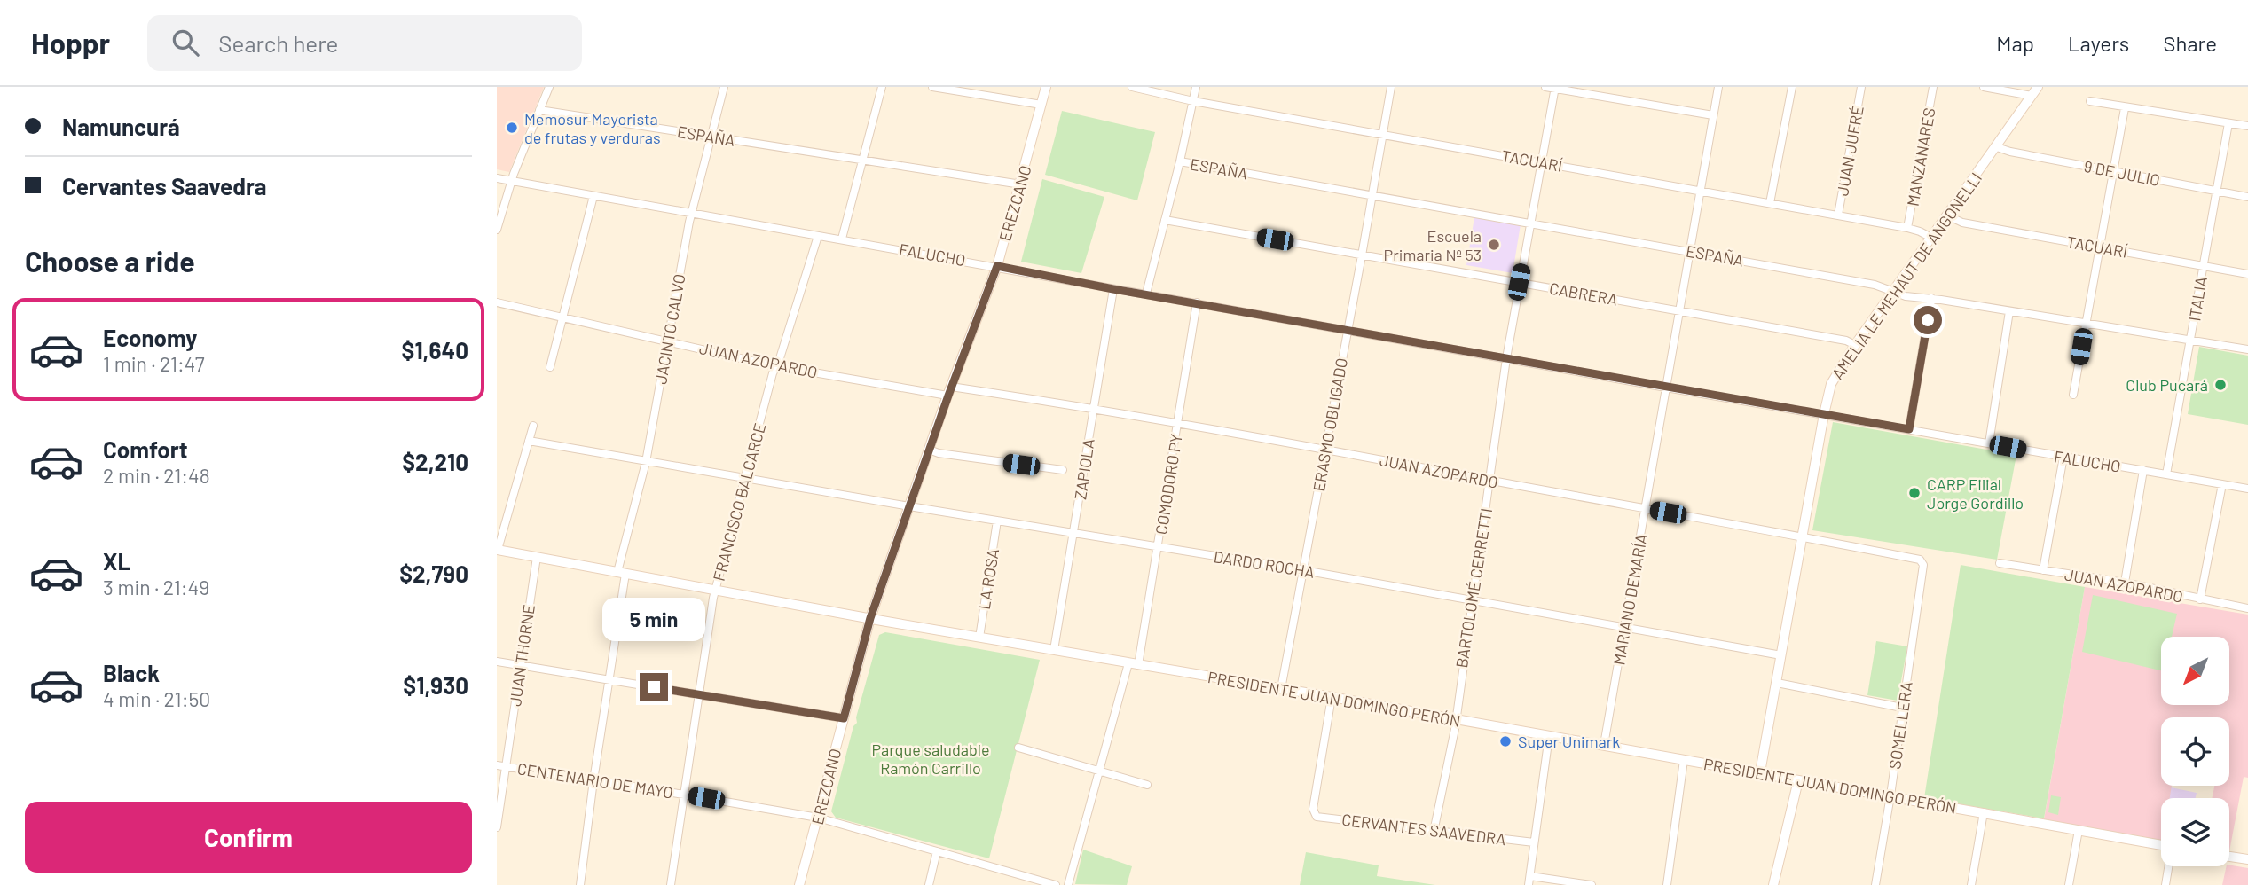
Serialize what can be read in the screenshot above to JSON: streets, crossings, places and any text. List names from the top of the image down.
{
  "streets": {
    "street": [
      "ESPAÑA",
      "JUAN JUFRÉ",
      "MANZANARES",
      "TACUARÍ",
      "9 DE JULIO",
      "EREZCANO",
      "FALUCHO",
      "AMELIA LE MEHAUT DE ANGONELLI",
      "CABRERA",
      "ITALIA",
      "JACINTO CALVO",
      "JUAN AZOPARDO",
      "ERASMO OBLIGADO",
      "ZAPIOLA",
      "COMODORO PY",
      "FRANCISCO BALCARCE",
      "DARDO ROCHA",
      "LA ROSA",
      "BARTOLOMÉ CERRETTI",
      "MARIANO DEMARÍA",
      "JUAN THORNE",
      "PRESIDENTE JUAN DOMINGO PERÓN",
      "SOMELLERA",
      "CENTENARIO DE MAYO",
      "CERVANTES SAAVEDRA"
    ]
  },
  "crossings": [
    ["ESPAÑA", "EREZCANO"],
    ["ESPAÑA", "AMELIA LE MEHAUT DE ANGONELLI"],
    ["ESPAÑA", "ITALIA"],
    ["ESPAÑA", "JACINTO CALVO"],
    ["ESPAÑA", "ERASMO OBLIGADO"],
    ["ESPAÑA", "BARTOLOMÉ CERRETTI"],
    ["ESPAÑA", "MARIANO DEMARÍA"],
    ["JUAN JUFRÉ", "TACUARÍ"],
    ["MANZANARES", "TACUARÍ"],
    ["TACUARÍ", "AMELIA LE MEHAUT DE ANGONELLI"],
    ["TACUARÍ", "ITALIA"],
    ["TACUARÍ", "ERASMO OBLIGADO"],
    ["TACUARÍ", "BARTOLOMÉ CERRETTI"],
    ["TACUARÍ", "MARIANO DEMARÍA"],
    ["9 DE JULIO", "AMELIA LE MEHAUT DE ANGONELLI"],
    ["9 DE JULIO", "ITALIA"],
    ["EREZCANO", "FALUCHO"],
    ["EREZCANO", "JUAN AZOPARDO"],
    ["EREZCANO", "DARDO ROCHA"],
    ["EREZCANO", "PRESIDENTE JUAN DOMINGO PERÓN"],
    ["EREZCANO", "CENTENARIO DE MAYO"],
    ["FALUCHO", "AMELIA LE MEHAUT DE ANGONELLI"],
    ["FALUCHO", "ITALIA"],
    ["FALUCHO", "JACINTO CALVO"],
    ["FALUCHO", "ERASMO OBLIGADO"],
    ["FALUCHO", "ZAPIOLA"],
    ["FALUCHO", "COMODORO PY"],
    ["FALUCHO", "FRANCISCO BALCARCE"],
    ["FALUCHO", "BARTOLOMÉ CERRETTI"],
    ["FALUCHO", "MARIANO DEMARÍA"],
    ["AMELIA LE MEHAUT DE ANGONELLI", "CABRERA"],
    ["AMELIA LE MEHAUT DE ANGONELLI", "JUAN AZOPARDO"],
    ["AMELIA LE MEHAUT DE ANGONELLI", "DARDO ROCHA"],
    ["AMELIA LE MEHAUT DE ANGONELLI", "PRESIDENTE JUAN DOMINGO PERÓN"],
    ["CABRERA", "ERASMO OBLIGADO"],
    ["CABRERA", "BARTOLOMÉ CERRETTI"],
    ["CABRERA", "MARIANO DEMARÍA"],
    ["JACINTO CALVO", "JUAN AZOPARDO"],
    ["JACINTO CALVO", "DARDO ROCHA"],
    ["JACINTO CALVO", "PRESIDENTE JUAN DOMINGO PERÓN"],
    ["JACINTO CALVO", "CENTENARIO DE MAYO"],
    ["JUAN AZOPARDO", "ERASMO OBLIGADO"],
    ["JUAN AZOPARDO", "ZAPIOLA"],
    ["JUAN AZOPARDO", "COMODORO PY"],
    ["JUAN AZOPARDO", "FRANCISCO BALCARCE"],
    ["JUAN AZOPARDO", "BARTOLOMÉ CERRETTI"],
    ["JUAN AZOPARDO", "MARIANO DEMARÍA"],
    ["JUAN AZOPARDO", "SOMELLERA"],
    ["ERASMO OBLIGADO", "DARDO ROCHA"],
    ["ERASMO OBLIGADO", "PRESIDENTE JUAN DOMINGO PERÓN"],
    ["ZAPIOLA", "DARDO ROCHA"],
    ["ZAPIOLA", "PRESIDENTE JUAN DOMINGO PERÓN"],
    ["COMODORO PY", "DARDO ROCHA"],
    ["COMODORO PY", "PRESIDENTE JUAN DOMINGO PERÓN"],
    ["FRANCISCO BALCARCE", "DARDO ROCHA"],
    ["FRANCISCO BALCARCE", "PRESIDENTE JUAN DOMINGO PERÓN"],
    ["FRANCISCO BALCARCE", "CENTENARIO DE MAYO"],
    ["DARDO ROCHA", "LA ROSA"],
    ["DARDO ROCHA", "BARTOLOMÉ CERRETTI"],
    ["DARDO ROCHA", "MARIANO DEMARÍA"],
    ["LA ROSA", "PRESIDENTE JUAN DOMINGO PERÓN"],
    ["BARTOLOMÉ CERRETTI", "PRESIDENTE JUAN DOMINGO PERÓN"],
    ["BARTOLOMÉ CERRETTI", "CERVANTES SAAVEDRA"],
    ["MARIANO DEMARÍA", "PRESIDENTE JUAN DOMINGO PERÓN"],
    ["JUAN THORNE", "PRESIDENTE JUAN DOMINGO PERÓN"],
    ["JUAN THORNE", "CENTENARIO DE MAYO"],
    ["PRESIDENTE JUAN DOMINGO PERÓN", "SOMELLERA"],
    ["PRESIDENTE JUAN DOMINGO PERÓN", "CERVANTES SAAVEDRA"]
  ],
  "parks": ["Parque saludable Ramón Carrillo"],
  "places": [
    "Memosur Mayorista de frutas y verduras",
    "Escuela Primaria Nº 53",
    "Club Pucará",
    "CARP Filial Jorge Gordillo",
    "Super Unimark"
  ],
  "north": "bottom left",
  "page": {
    "header": "Hoppr",
    "search": "Search here",
    "nav": ["Map", "Layers", "Share"],
    "banner": ["Namuncurá", "Cervantes Saavedra"],
    "heading": "Choose a ride",
    "list": [
      {
        "name": "Economy",
        "note": "1 min · 21:47",
        "value": "$1,640"
      },
      {
        "name": "Comfort",
        "note": "2 min · 21:48",
        "value": "$2,210"
      },
      {
        "name": "XL",
        "note": "3 min · 21:49",
        "value": "$2,790"
      },
      {
        "name": "Black",
        "note": "4 min · 21:50",
        "value": "$1,930"
      }
    ],
    "bubble": "5 min",
    "buttons": "Confirm"
  }
}
